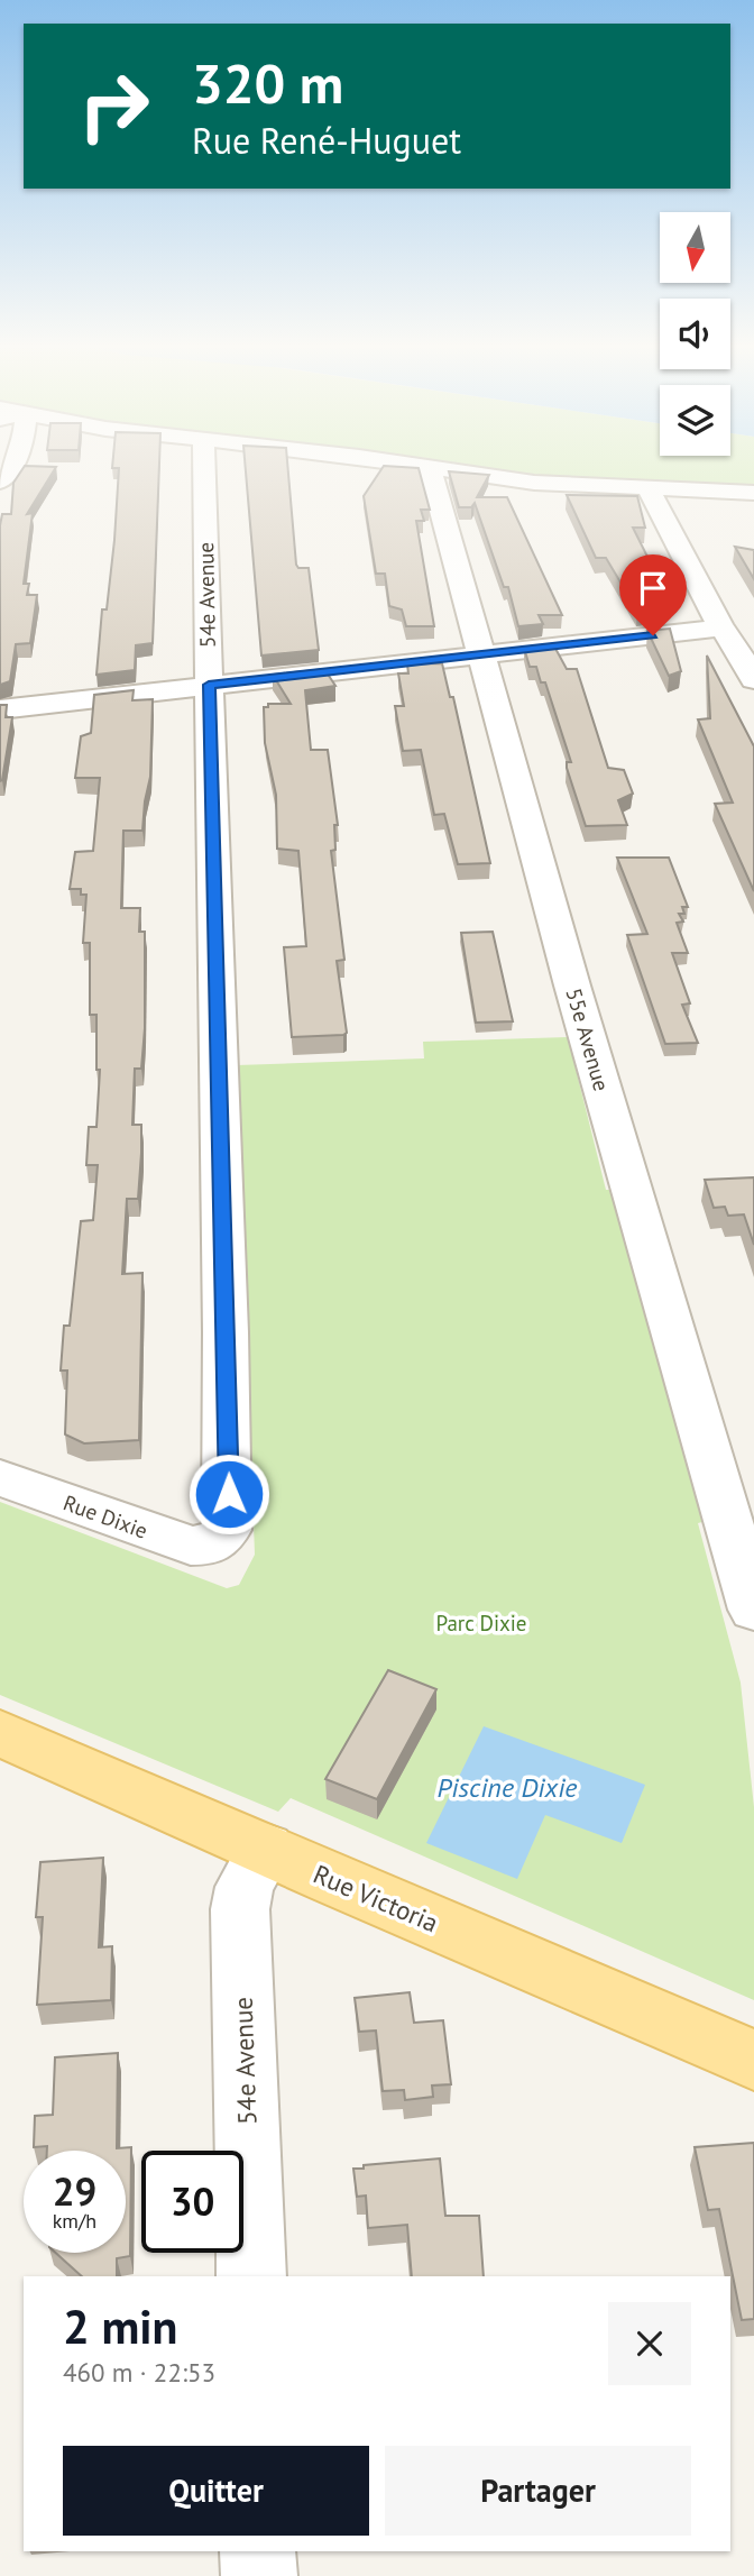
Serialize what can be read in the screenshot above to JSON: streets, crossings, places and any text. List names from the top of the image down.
{
  "streets": {
    "main road": ["Rue Victoria"],
    "street": ["54e Avenue", "55e Avenue", "Rue Dixie"]
  },
  "crossings": [
    ["54e Avenue", "Rue Dixie"],
    ["54e Avenue", "Rue Victoria"]
  ],
  "water": ["Piscine Dixie"],
  "parks": ["Parc Dixie"],
  "north": "bottom",
  "page": {
    "turn": ["320 m", "Rue René-Huguet"],
    "speed": "29 km/h",
    "limit": "30",
    "heading": ["2 min", "460 m · 22:53"],
    "buttons": ["Quitter", "Partager"]
  }
}
